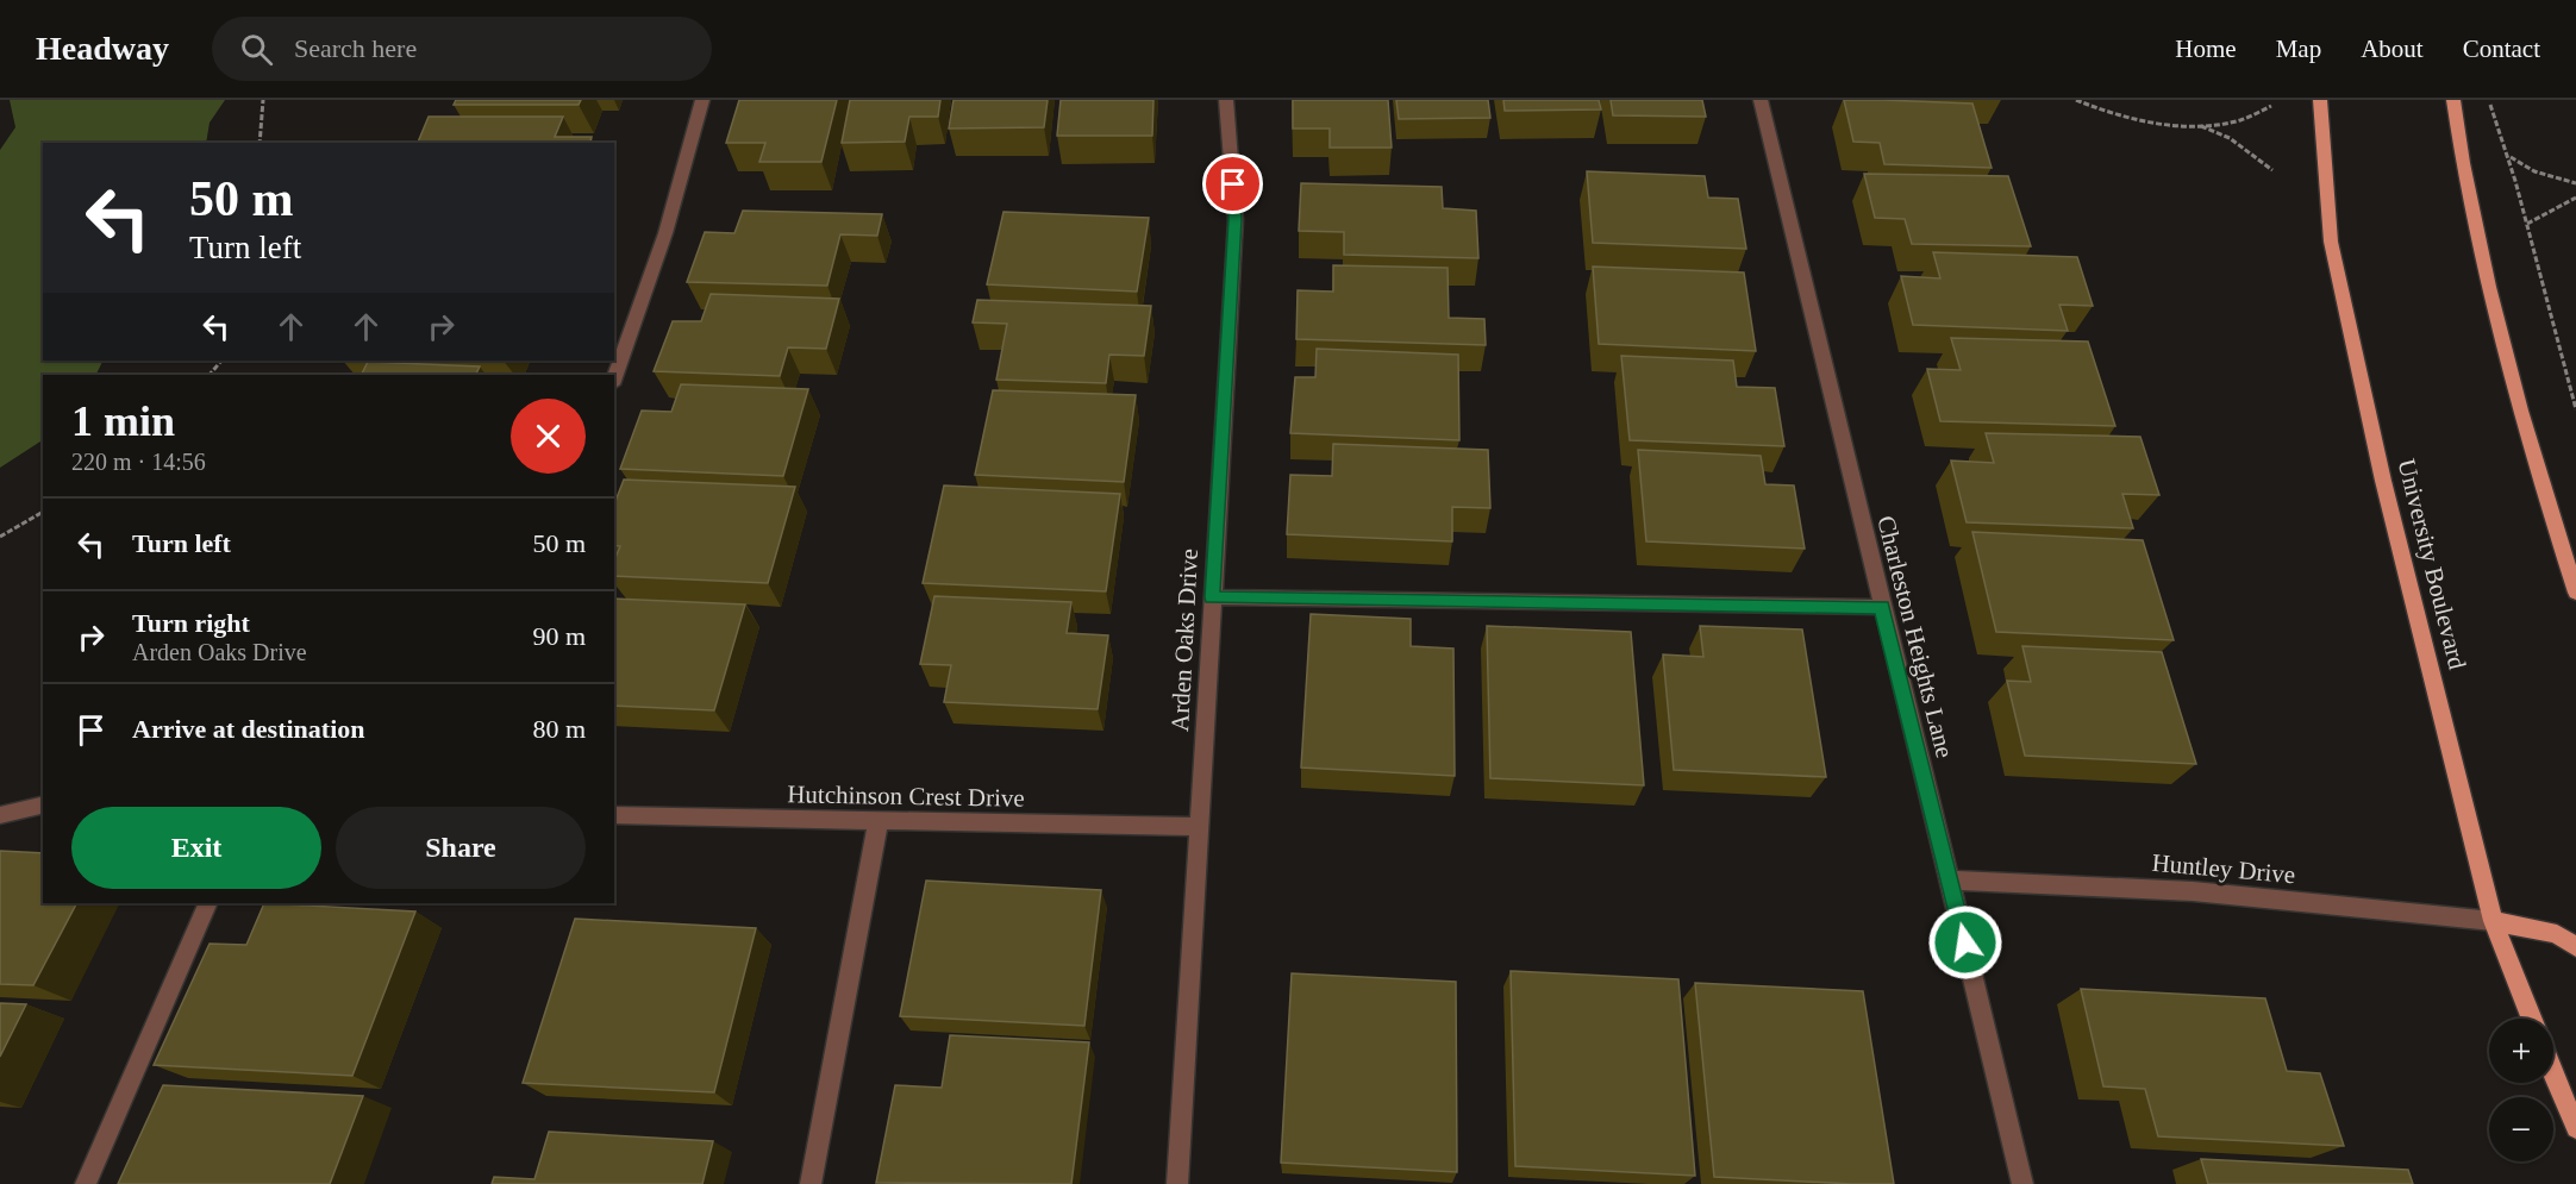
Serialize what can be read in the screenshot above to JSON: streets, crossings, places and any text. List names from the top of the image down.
{
  "streets": {
    "main road": ["University Boulevard"],
    "street": [
      "Charleston Heights Lane",
      "Arden Oaks Drive",
      "Hutchinson Crest Drive",
      "Huntley Drive"
    ]
  },
  "crossings": [
    ["University Boulevard", "Huntley Drive"],
    ["Charleston Heights Lane", "Huntley Drive"],
    ["Arden Oaks Drive", "Hutchinson Crest Drive"]
  ],
  "page": {
    "header": "Headway",
    "search": "Search here",
    "nav": [
      "Home",
      "Map",
      "About",
      "Contact"
    ],
    "turn": ["50 m", "Turn left"],
    "heading": ["1 min", "220 m · 14:56"],
    "list": [
      {
        "name": "Turn left",
        "value": "50 m"
      },
      {
        "name": "Turn right",
        "note": "Arden Oaks Drive",
        "value": "90 m"
      },
      {
        "name": "Arrive at destination",
        "value": "80 m"
      }
    ],
    "buttons": ["Exit", "Share"],
    "map_buttons": ["+", "−"]
  }
}
